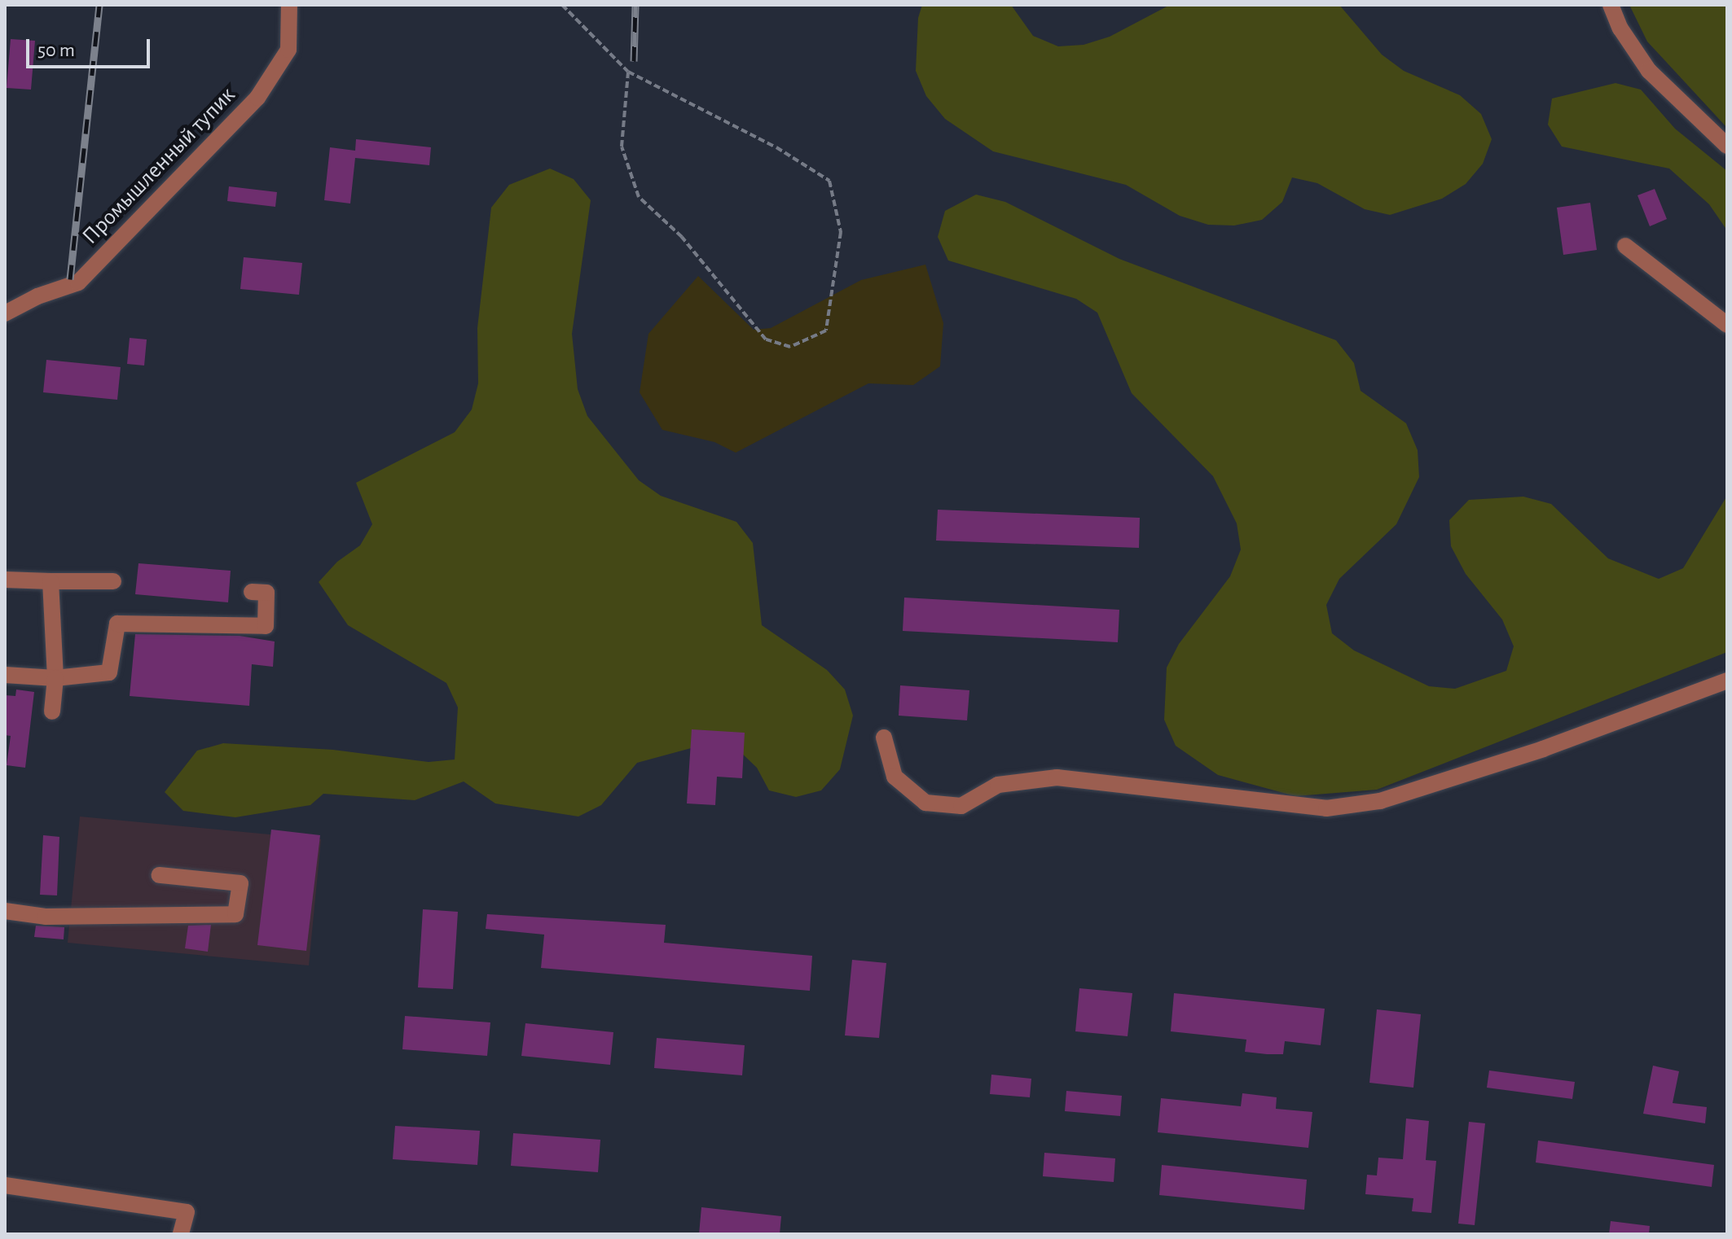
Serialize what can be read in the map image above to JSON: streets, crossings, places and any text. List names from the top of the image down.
{
  "streets": {
    "street": ["Промышленный тупик"]
  },
  "scale_bar": "50 m"
}
